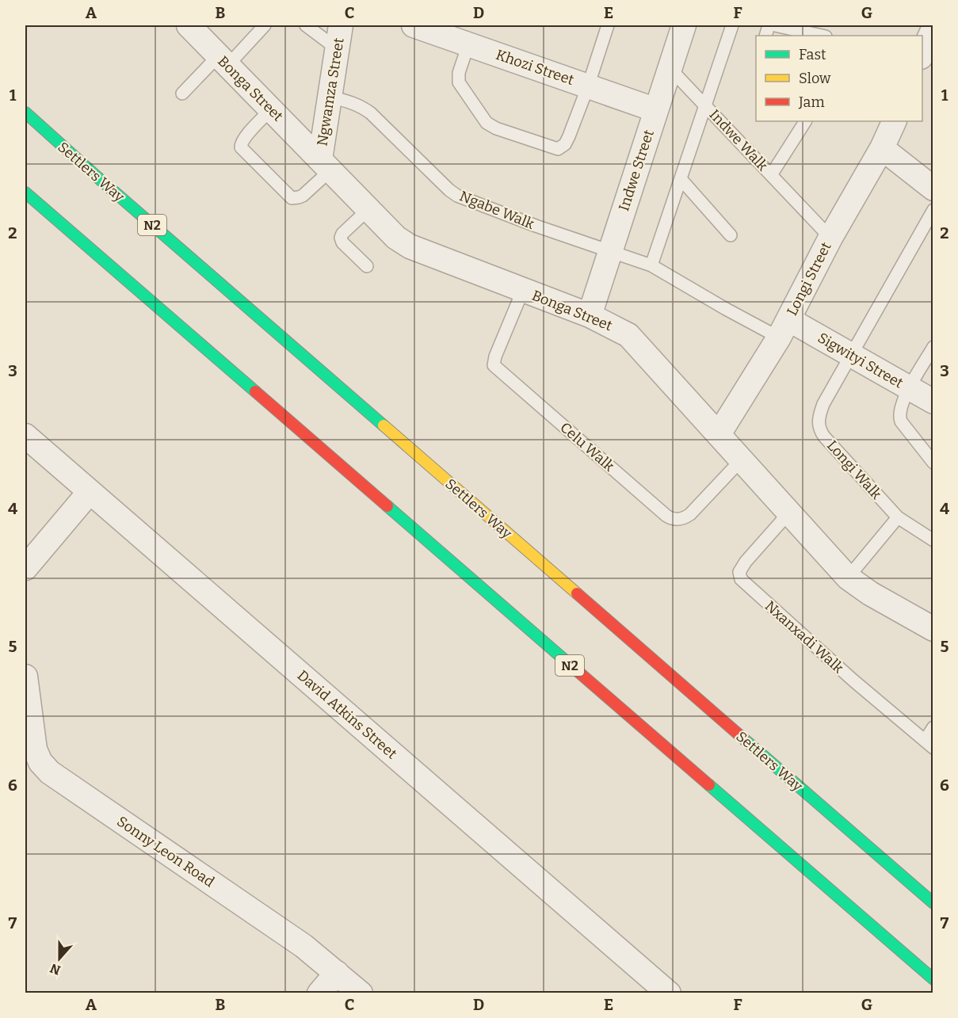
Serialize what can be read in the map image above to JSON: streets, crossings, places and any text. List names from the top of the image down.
{
  "streets": {
    "highway": ["Settlers Way", "N2"],
    "street": [
      "Khozi Street",
      "Bonga Street",
      "Ngwamza Street",
      "Indwe Street",
      "Longi Street",
      "Sigwityi Street",
      "David Atkins Street",
      "Sonny Leon Road"
    ],
    "lane": [
      "Indwe Walk",
      "Ngabe Walk",
      "Celu Walk",
      "Longi Walk",
      "Nxanxadi Walk"
    ]
  },
  "crossings": [
    ["Khozi Street", "Indwe Street"],
    ["Bonga Street", "Ngwamza Street"],
    ["Bonga Street", "Indwe Street"],
    ["Bonga Street", "Longi Street"],
    ["Bonga Street", "Celu Walk"],
    ["Bonga Street", "Nxanxadi Walk"],
    ["Ngwamza Street", "Ngabe Walk"],
    ["Indwe Walk", "Indwe Street"],
    ["Indwe Walk", "Ngabe Walk"],
    ["Indwe Walk", "Longi Street"],
    ["Indwe Street", "Ngabe Walk"],
    ["Ngabe Walk", "Longi Street"],
    ["Ngabe Walk", "Sigwityi Street"],
    ["Longi Street", "Sigwityi Street"],
    ["Sigwityi Street", "Longi Walk"]
  ],
  "legend": ["Fast", "Slow", "Jam"],
  "north": "bottom",
  "grid": {
    "columns": [
      "A",
      "B",
      "C",
      "D",
      "E",
      "F",
      "G"
    ],
    "rows": [
      "1",
      "2",
      "3",
      "4",
      "5",
      "6",
      "7"
    ]
  }
}
